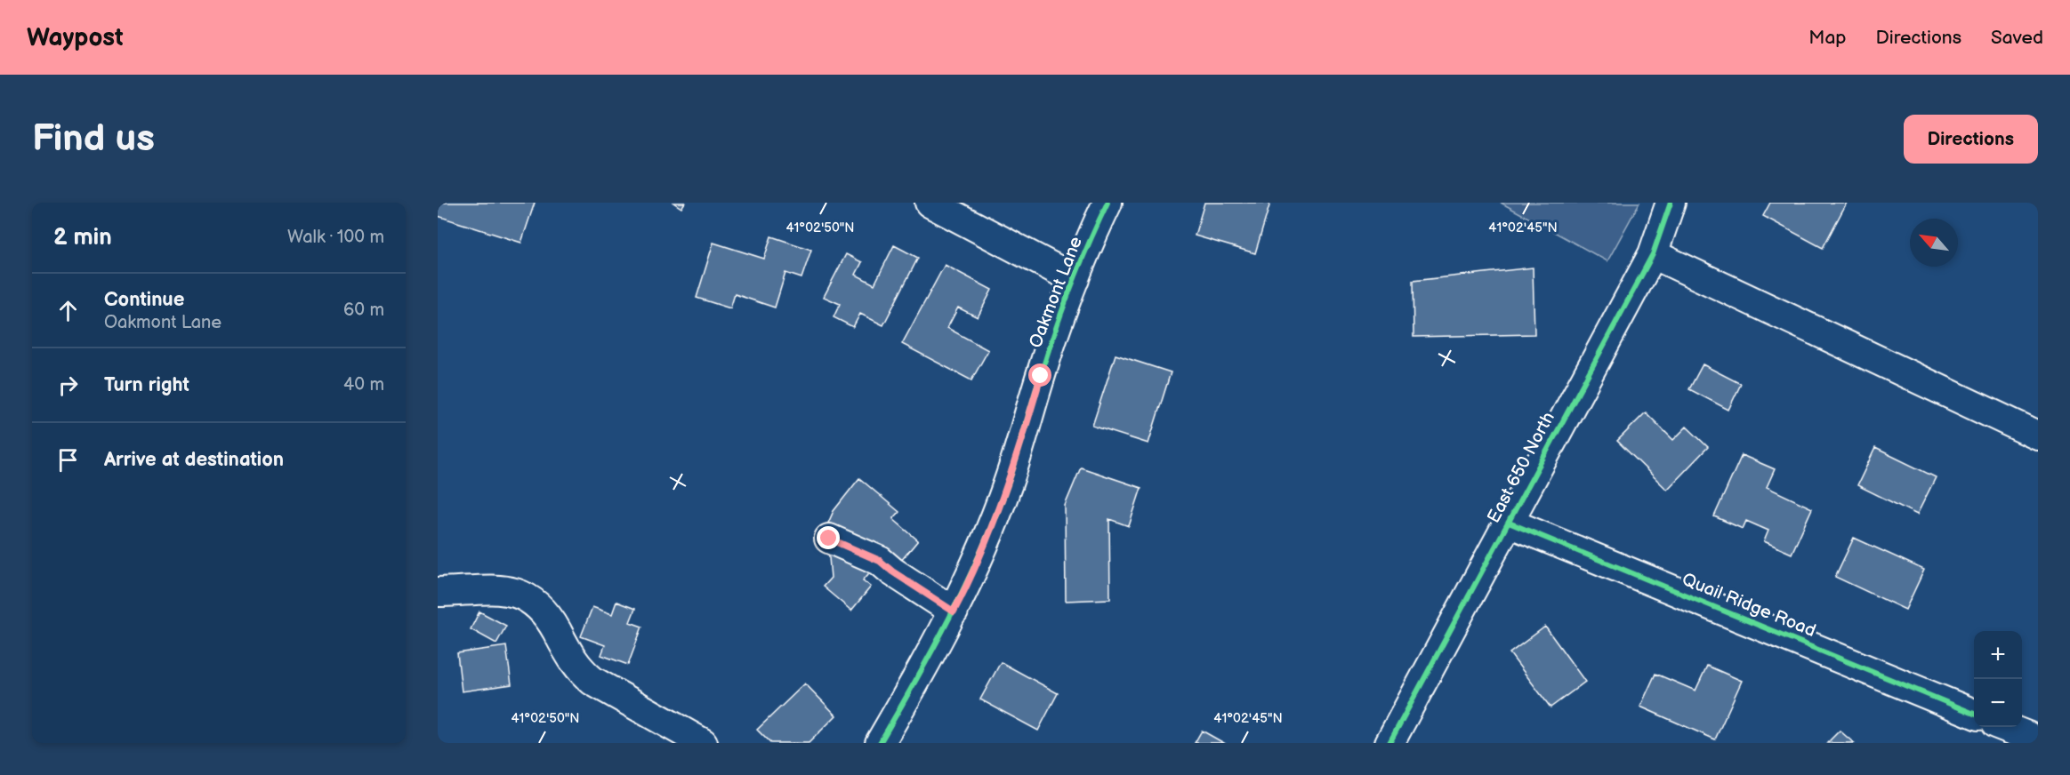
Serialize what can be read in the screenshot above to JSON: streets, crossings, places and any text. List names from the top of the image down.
{
  "streets": {
    "street": ["Oakmont Lane", "East 650 North", "Quail Ridge Road"]
  },
  "crossings": [
    ["East 650 North", "Quail Ridge Road"]
  ],
  "north": "top left",
  "page": {
    "header": "Waypost",
    "nav": ["Map", "Directions", "Saved"],
    "buttons": "Directions",
    "title": "Find us",
    "heading": ["2 min", "Walk · 100 m"],
    "list": [
      ["Continue", "Oakmont Lane", "60 m"],
      ["Turn right", "40 m"],
      "Arrive at destination"
    ],
    "map_buttons": ["+", "−"]
  },
  "coordinates": ["41°02'50\"N", "41°02'45\"N"]
}
